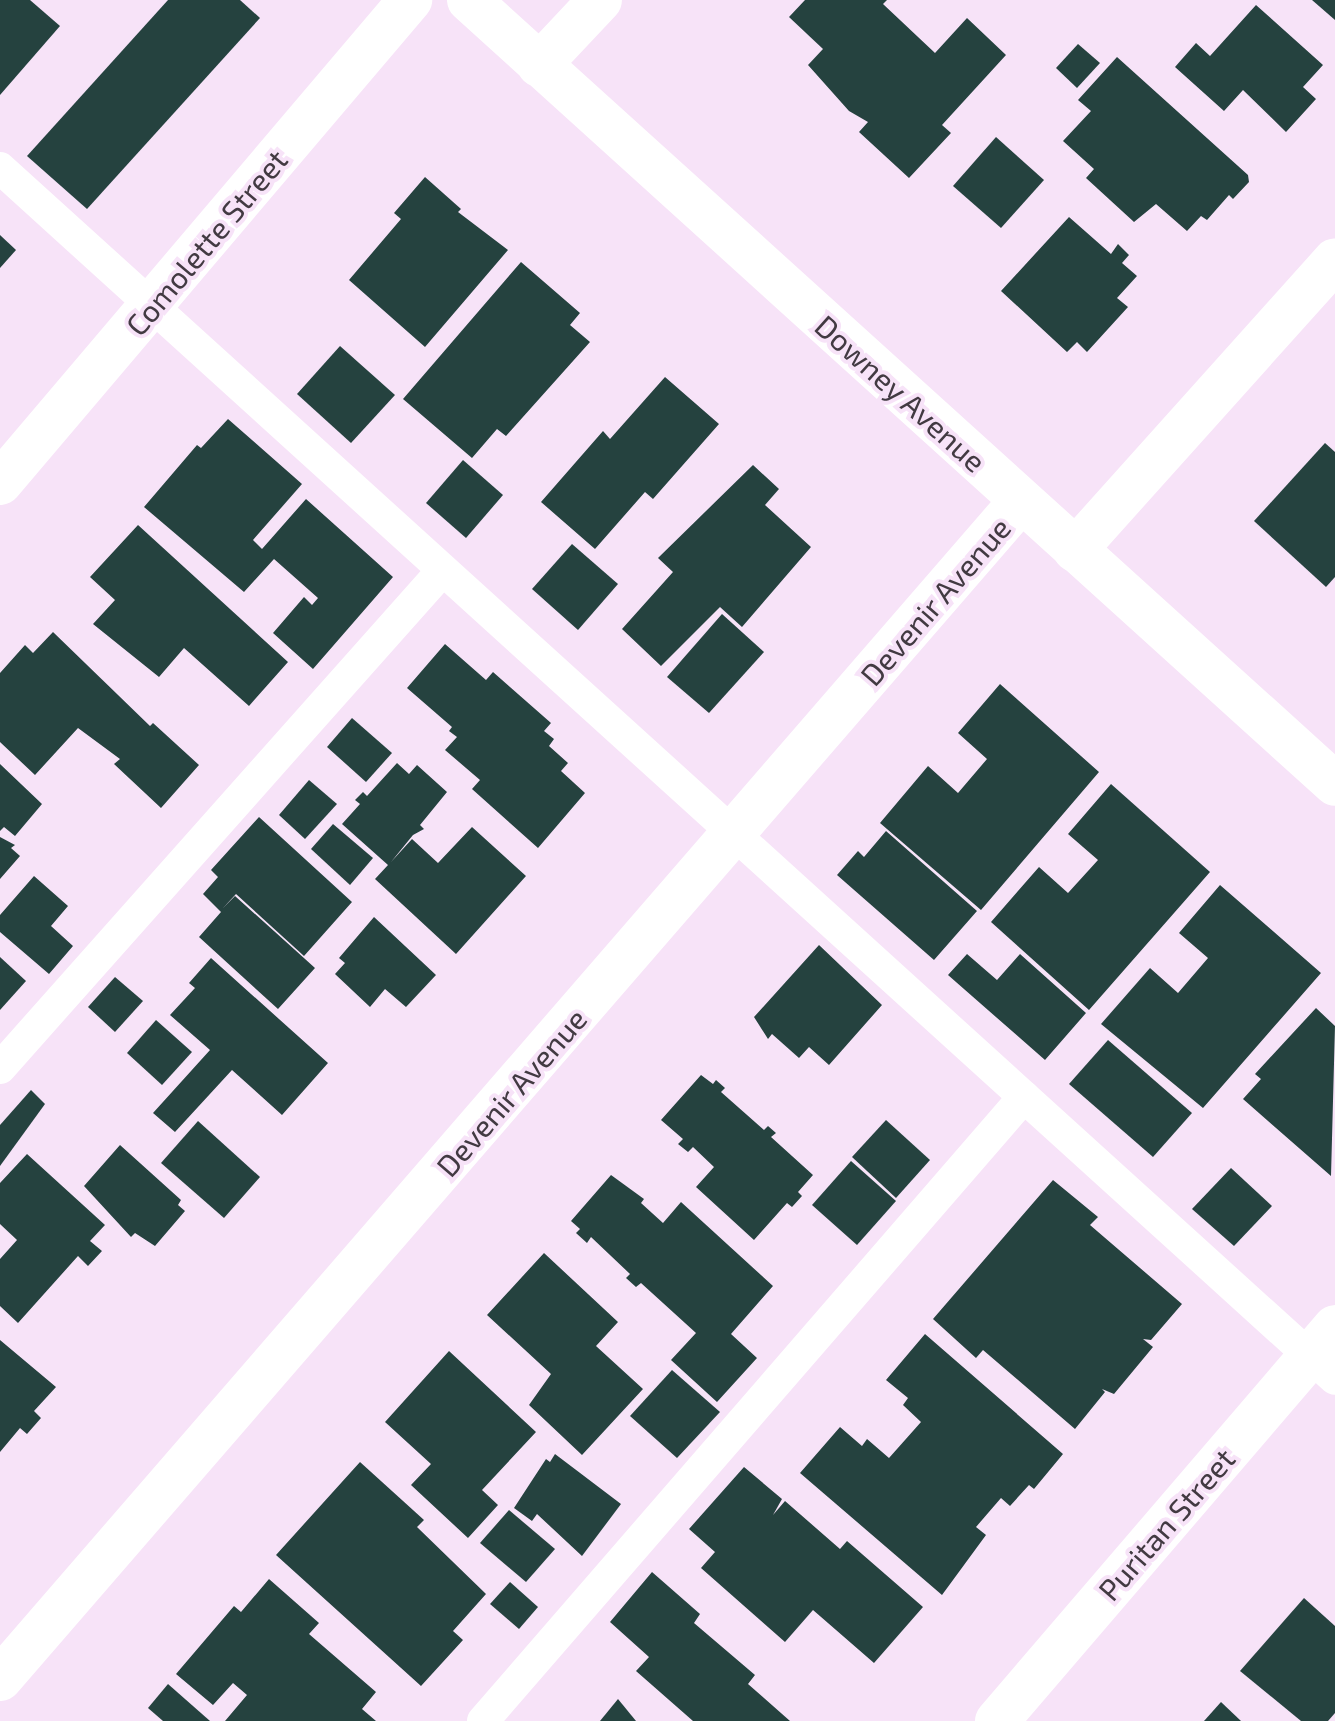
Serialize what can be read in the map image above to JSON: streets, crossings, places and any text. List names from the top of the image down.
{
  "streets": {
    "street": [
      "Comolette Street",
      "Downey Avenue",
      "Devenir Avenue",
      "Puritan Street"
    ]
  },
  "crossings": [
    ["Downey Avenue", "Devenir Avenue"]
  ]
}
